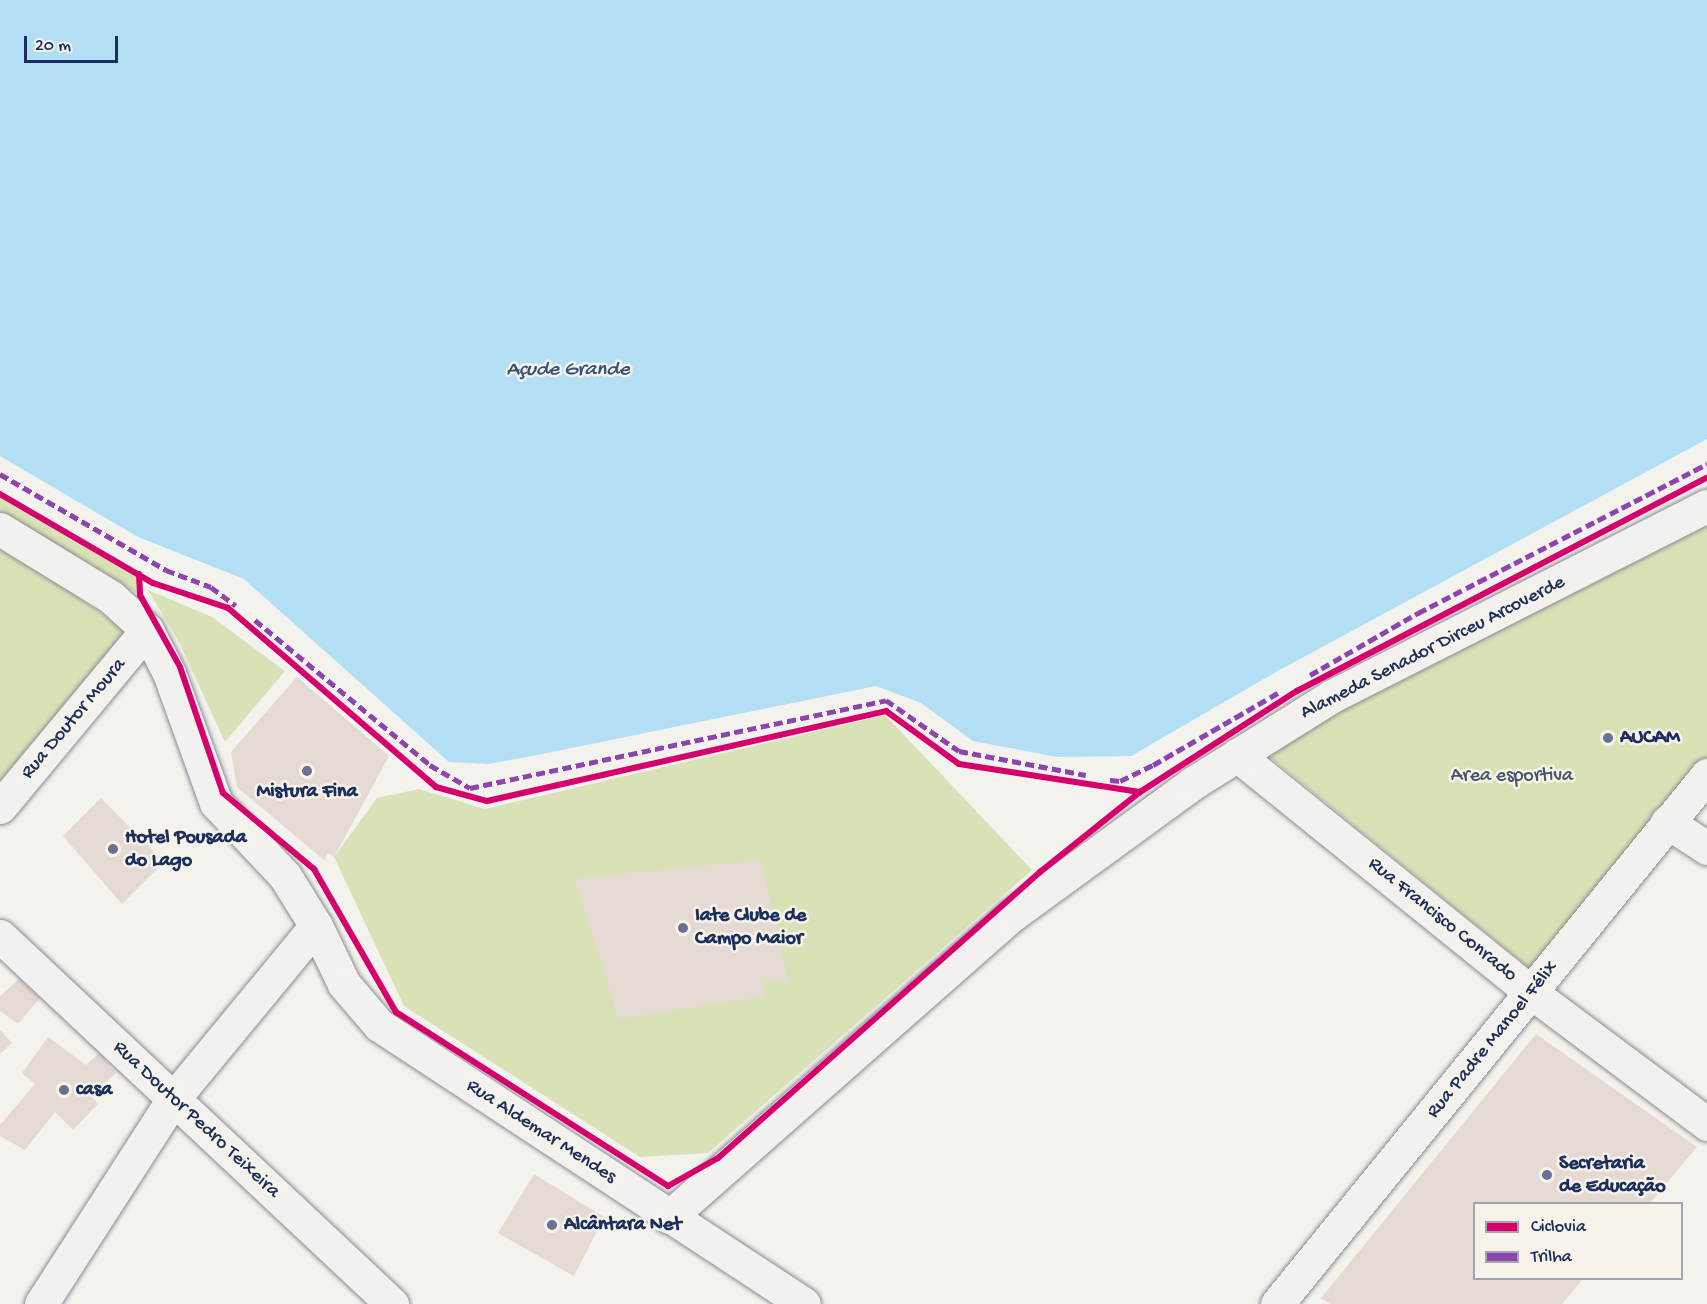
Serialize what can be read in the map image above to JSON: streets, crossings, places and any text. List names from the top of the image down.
{
  "streets": {
    "street": [
      "Alameda Senador Dirceu Arcoverde",
      "Rua Doutor Moura",
      "Rua Francisco Conrado",
      "Rua Padre Manoel Félix",
      "Rua Doutor Pedro Teixeira",
      "Rua Aldemar Mendes"
    ]
  },
  "crossings": [
    ["Alameda Senador Dirceu Arcoverde", "Rua Francisco Conrado"],
    ["Alameda Senador Dirceu Arcoverde", "Rua Aldemar Mendes"],
    ["Rua Doutor Moura", "Rua Aldemar Mendes"],
    ["Rua Francisco Conrado", "Rua Padre Manoel Félix"]
  ],
  "water": ["Açude Grande"],
  "parks": ["Area esportiva"],
  "places": [
    "AUCAM",
    "Mistura Fina",
    "Hotel Pousada do Lago",
    "Iate Clube de Campo Maior",
    "casa",
    "Secretaria de Educação",
    "Alcântara Net"
  ],
  "legend": ["Ciclovia", "Trilha"],
  "scale_bar": "20 m"
}
